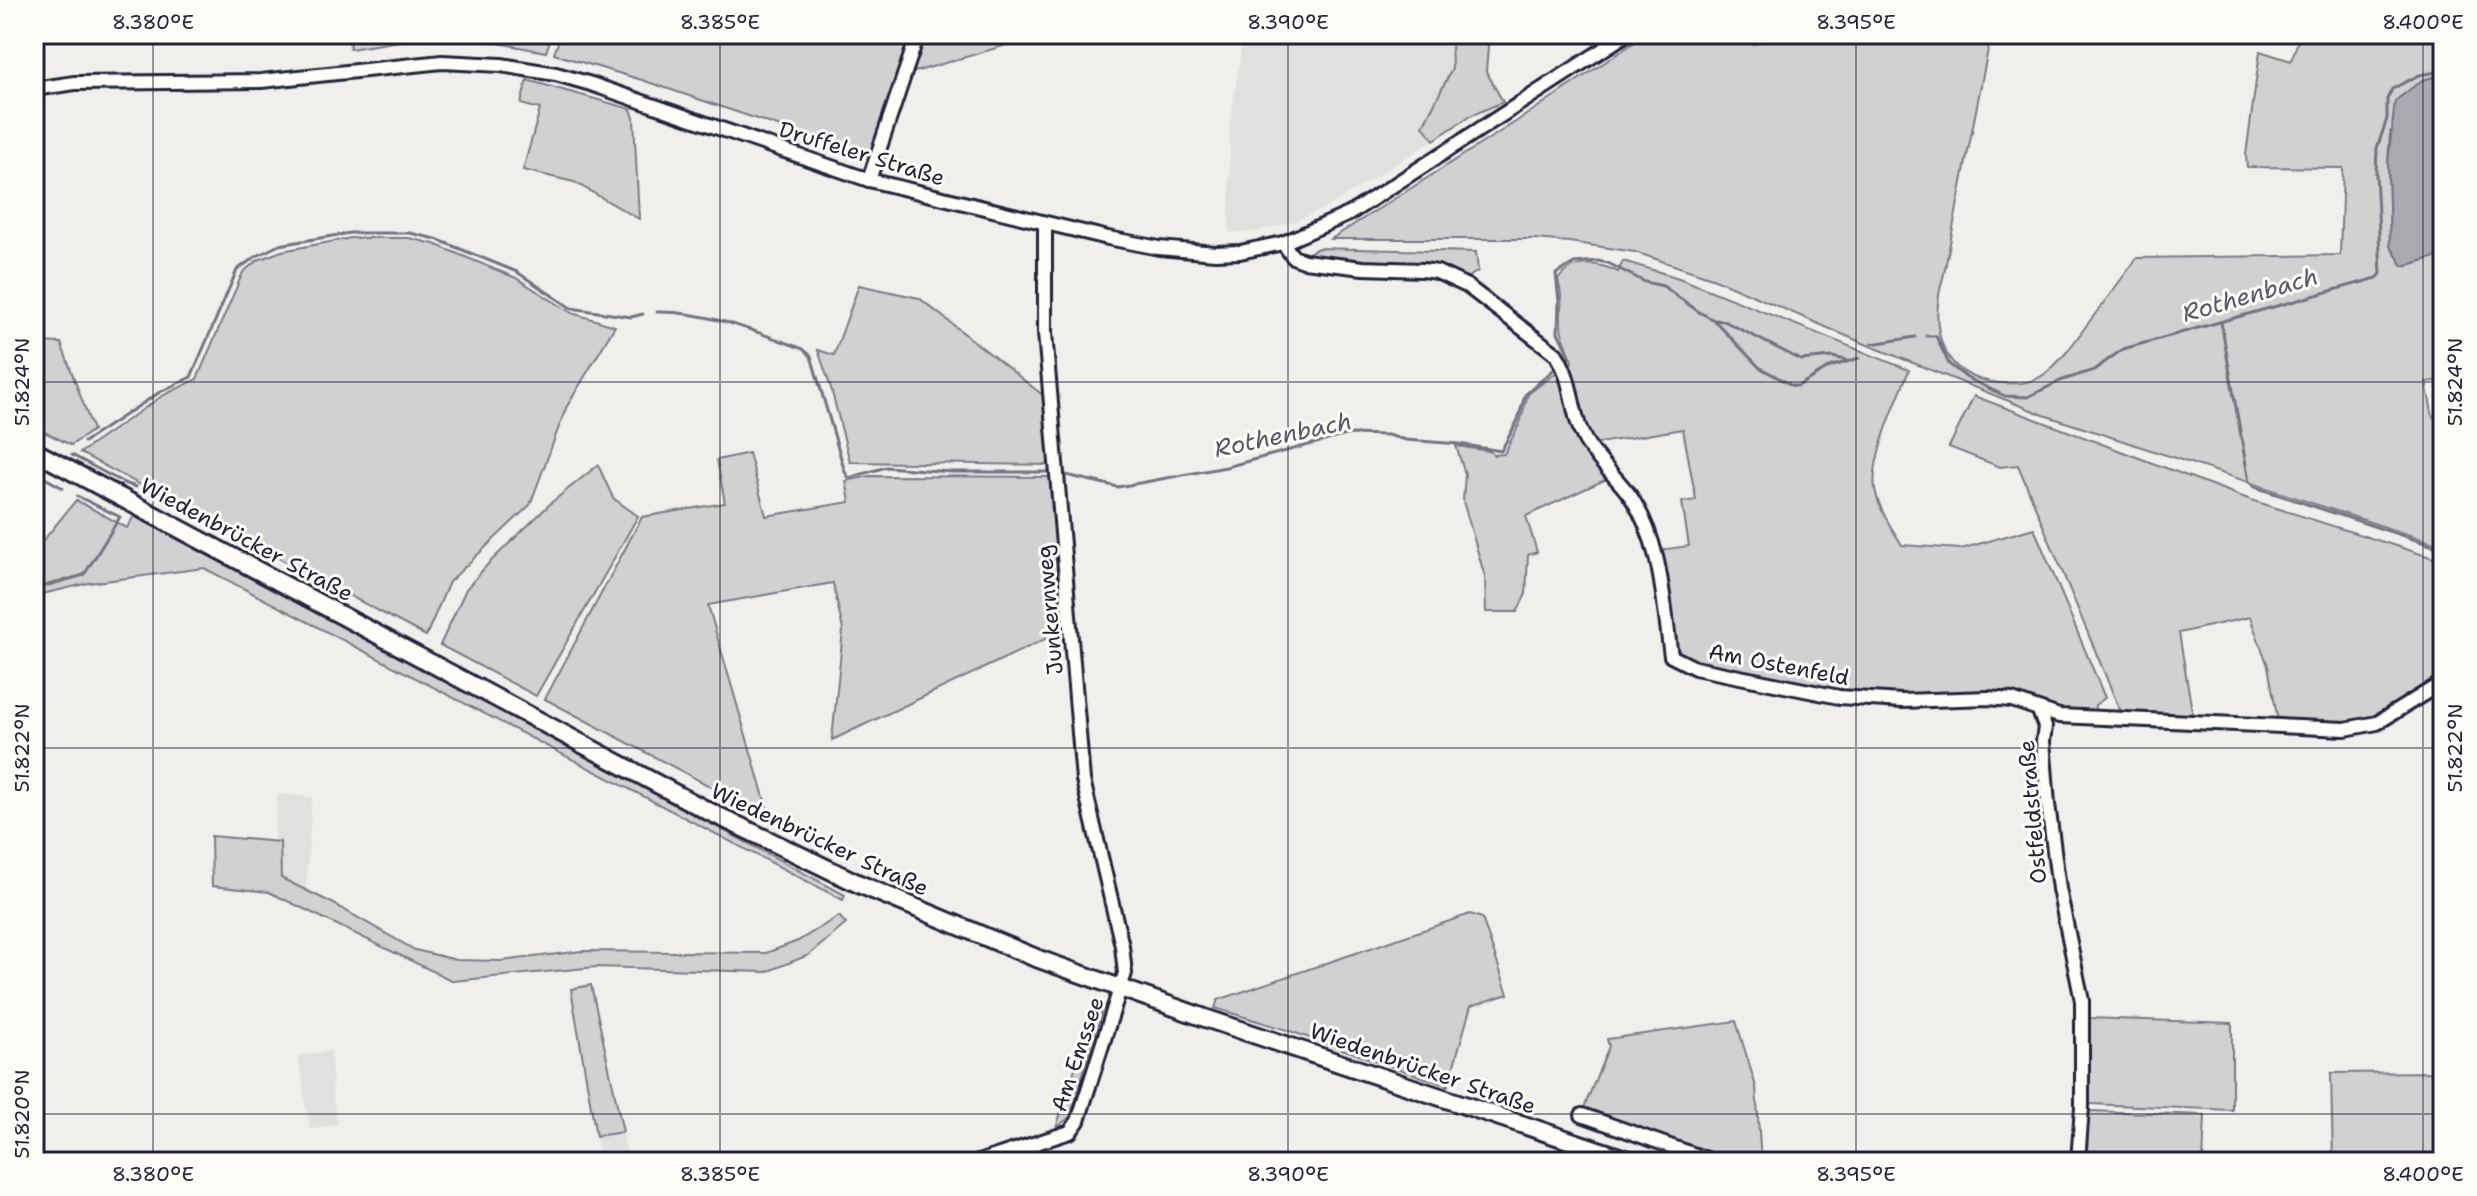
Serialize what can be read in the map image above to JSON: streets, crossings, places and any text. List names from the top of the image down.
{
  "streets": {
    "main road": ["Wiedenbrücker Straße"],
    "street": [
      "Druffeler Straße",
      "Junkernweg",
      "Am Ostenfeld",
      "Ostfeldstraße",
      "Am Emssee"
    ]
  },
  "crossings": [
    ["Druffeler Straße", "Junkernweg"],
    ["Druffeler Straße", "Am Ostenfeld"],
    ["Wiedenbrücker Straße", "Junkernweg"],
    ["Wiedenbrücker Straße", "Am Emssee"],
    ["Junkernweg", "Am Emssee"],
    ["Am Ostenfeld", "Ostfeldstraße"]
  ],
  "water": ["Rothenbach"],
  "coordinates": [
    "8.380°E",
    "8.385°E",
    "8.390°E",
    "8.395°E",
    "8.400°E",
    "51.824°N",
    "51.822°N",
    "51.820°N"
  ]
}
